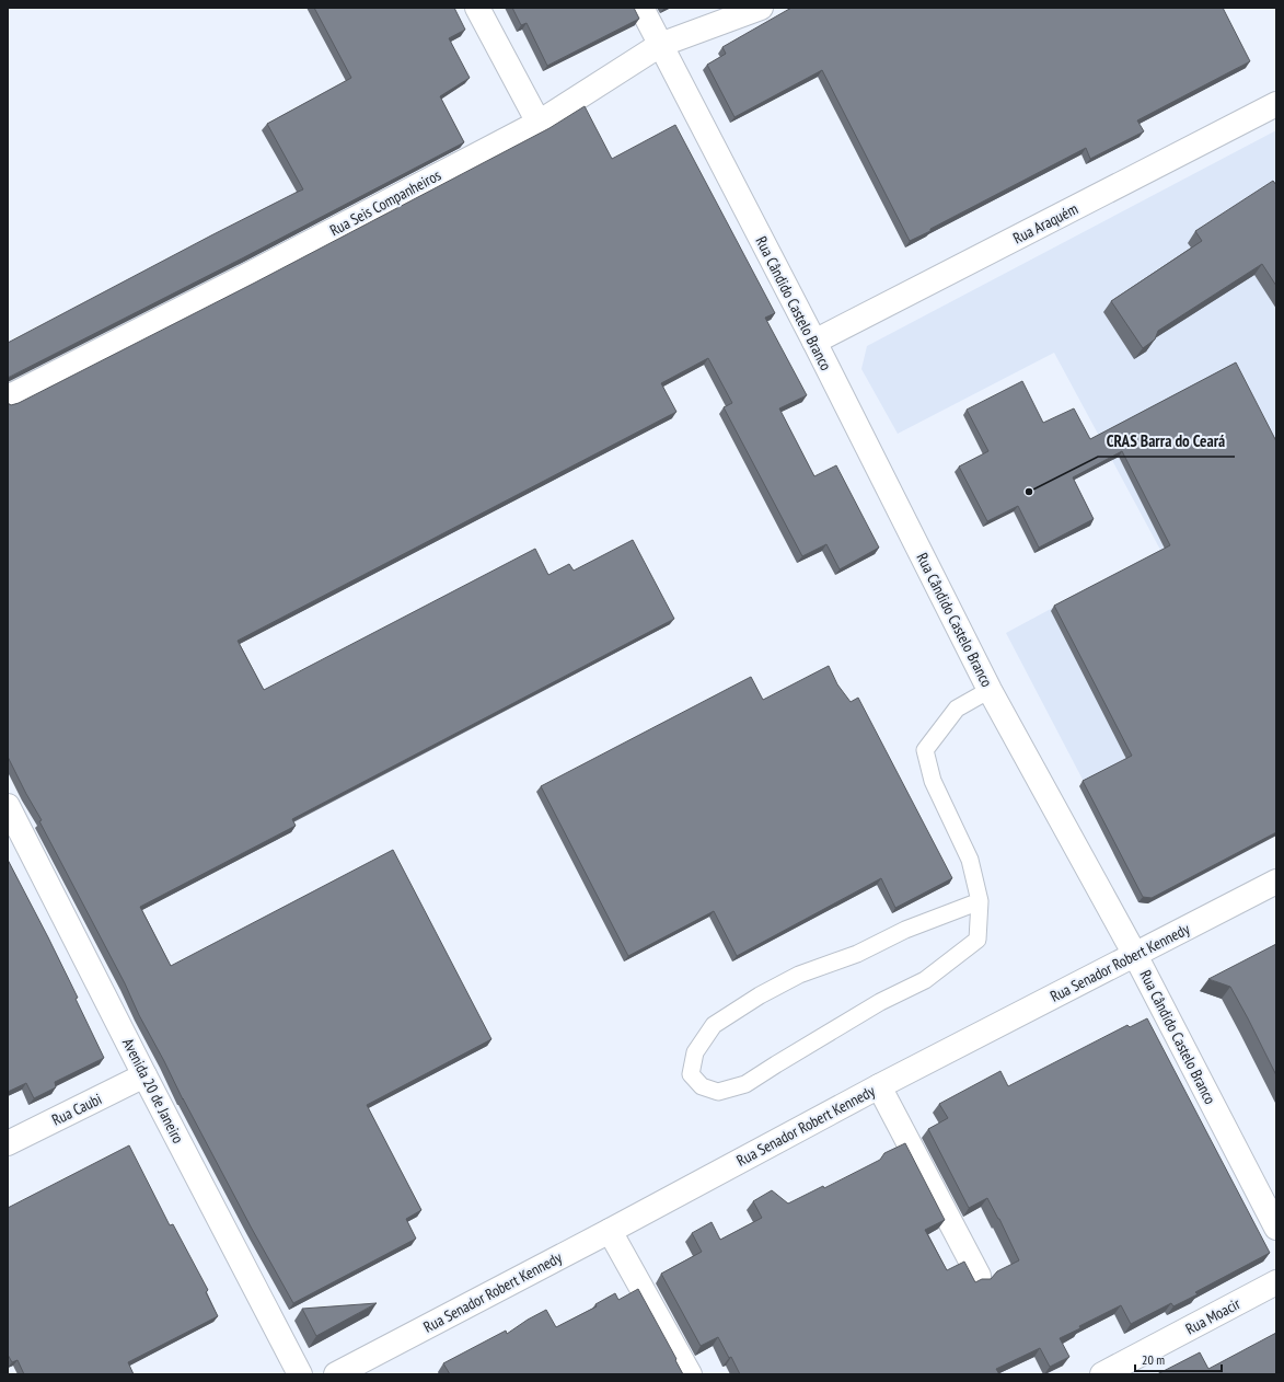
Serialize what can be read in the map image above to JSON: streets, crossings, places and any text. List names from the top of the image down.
{
  "streets": {
    "street": [
      "Rua Seis Companheiros",
      "Rua Araquém",
      "Rua Cândido Castelo Branco",
      "Rua Senador Robert Kennedy",
      "Avenida 20 de Janeiro",
      "Rua Caubi",
      "Rua Moacir"
    ]
  },
  "crossings": [
    ["Rua Seis Companheiros", "Rua Cândido Castelo Branco"],
    ["Rua Araquém", "Rua Cândido Castelo Branco"],
    ["Rua Cândido Castelo Branco", "Rua Senador Robert Kennedy"],
    ["Avenida 20 de Janeiro", "Rua Caubi"]
  ],
  "places": ["CRAS Barra do Ceará"],
  "scale_bar": "20 m"
}
